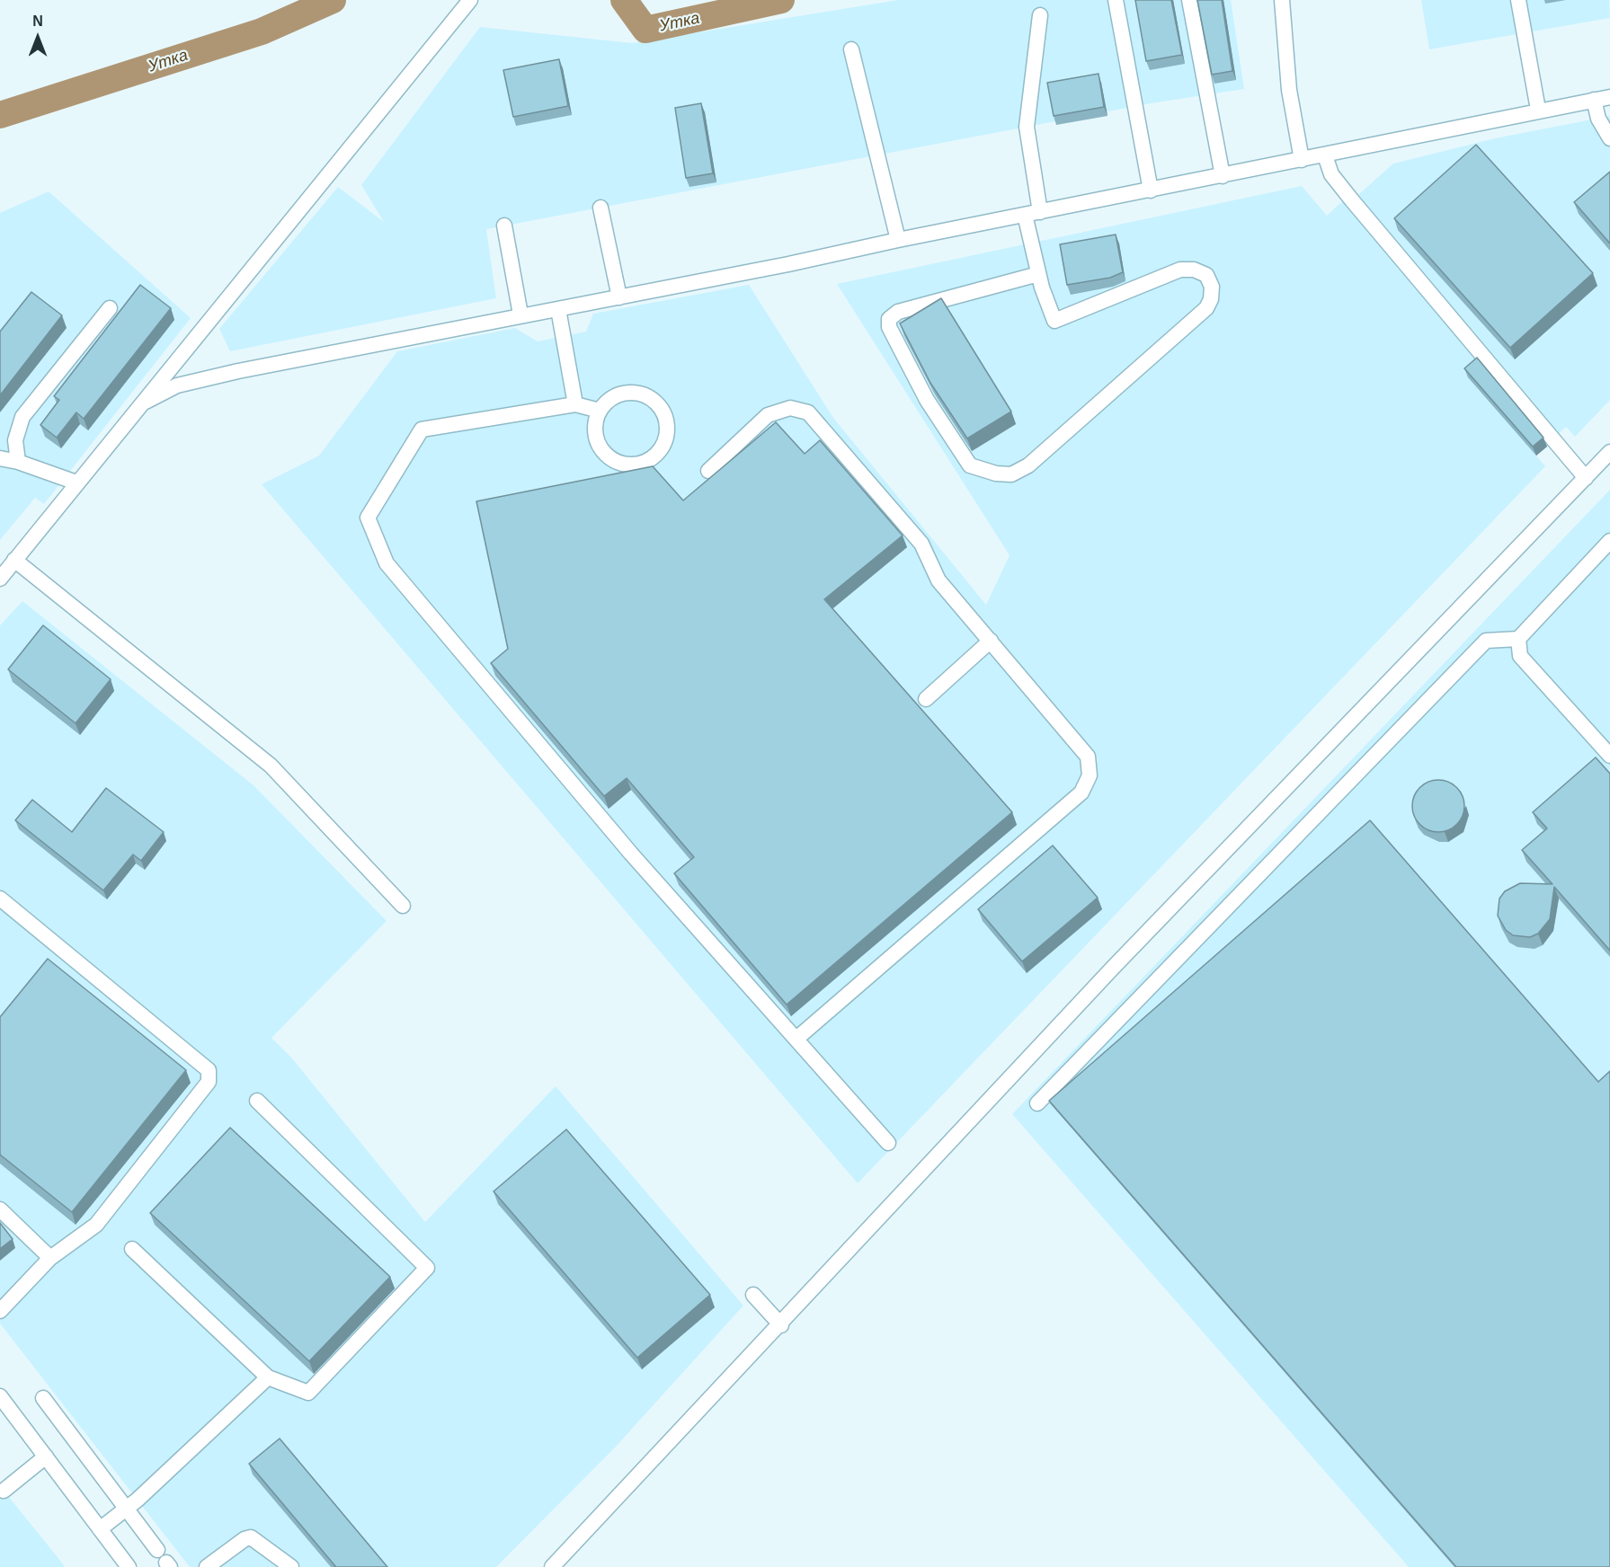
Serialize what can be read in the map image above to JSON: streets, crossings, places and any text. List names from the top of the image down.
{
  "water": ["Утка"],
  "north": "top"
}
